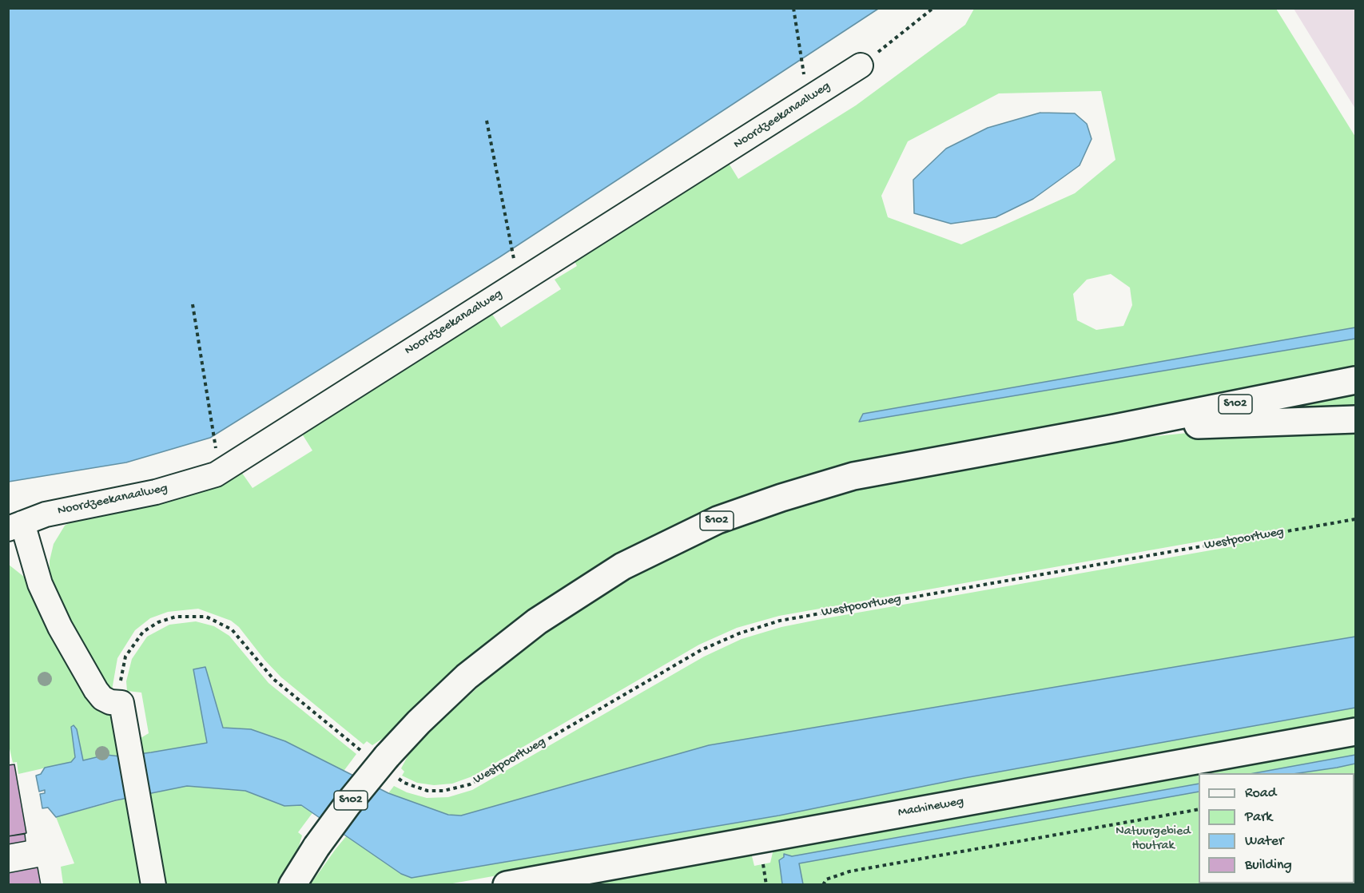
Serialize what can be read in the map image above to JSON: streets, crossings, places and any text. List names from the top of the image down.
{
  "streets": {
    "main road": ["S102", "Machineweg"],
    "street": ["Noordzeekanaalweg"],
    "path": ["Westpoortweg"]
  },
  "crossings": [
    ["Noordzeekanaalweg", "Westpoortweg"],
    ["S102", "Westpoortweg"]
  ],
  "parks": ["Natuurgebied Houtrak"],
  "legend": [
    "Road",
    "Park",
    "Water",
    "Building"
  ]
}
